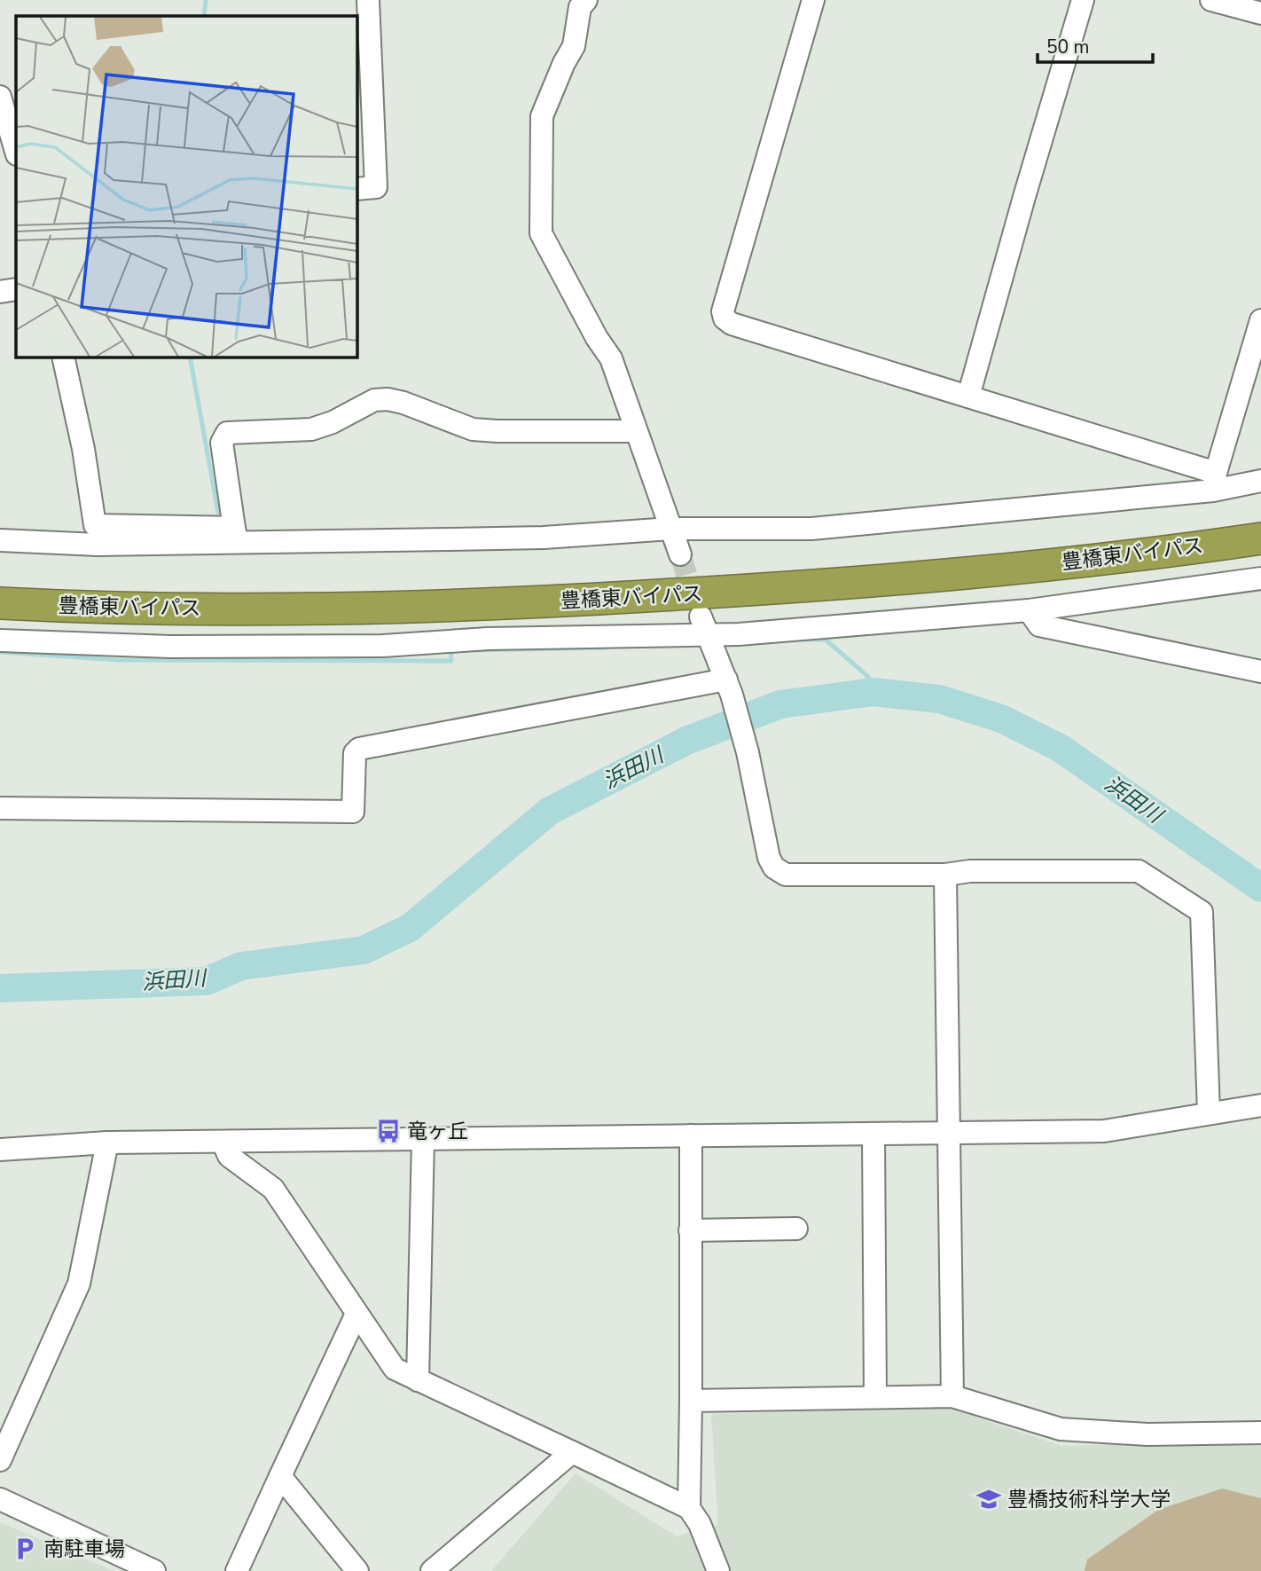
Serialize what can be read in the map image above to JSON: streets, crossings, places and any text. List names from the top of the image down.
{
  "streets": {
    "highway": ["豊橋東バイパス"]
  },
  "water": ["浜田川"],
  "places": {
    "bus stop": ["竜ヶ丘"],
    "school or university": ["豊橋技術科学大学"],
    "parking": ["南駐車場"]
  },
  "scale_bar": "50 m"
}
